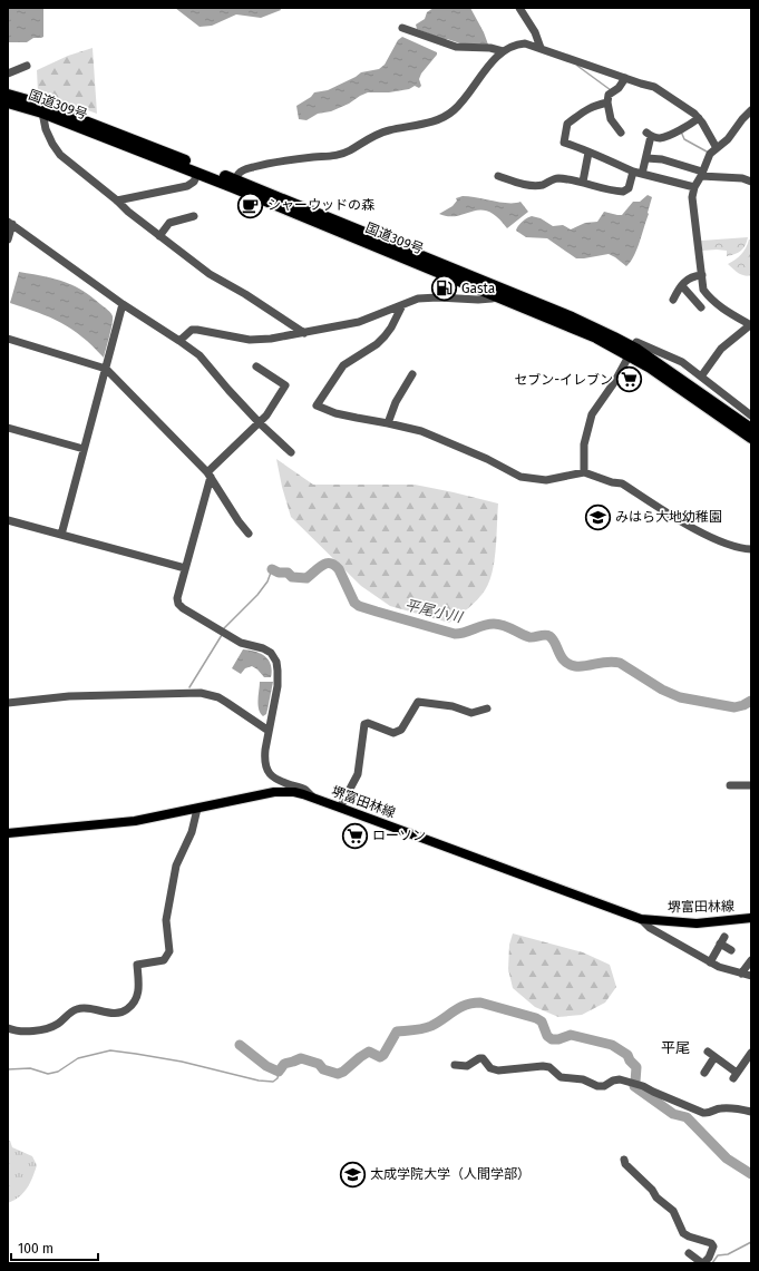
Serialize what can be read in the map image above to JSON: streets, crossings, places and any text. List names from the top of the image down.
{
  "streets": {
    "highway": ["国道309号"],
    "main road": ["堺富田林線"]
  },
  "districts": ["平尾"],
  "water": ["平尾小川"],
  "places": {
    "cafe": ["シャーウッドの森"],
    "fuel station": ["Gasta"],
    "supermarket": ["セブン-イレブン", "ローソン"],
    "school or university": ["みはら大地幼稚園", "太成学院大学（人間学部）"]
  },
  "scale_bar": "100 m"
}
